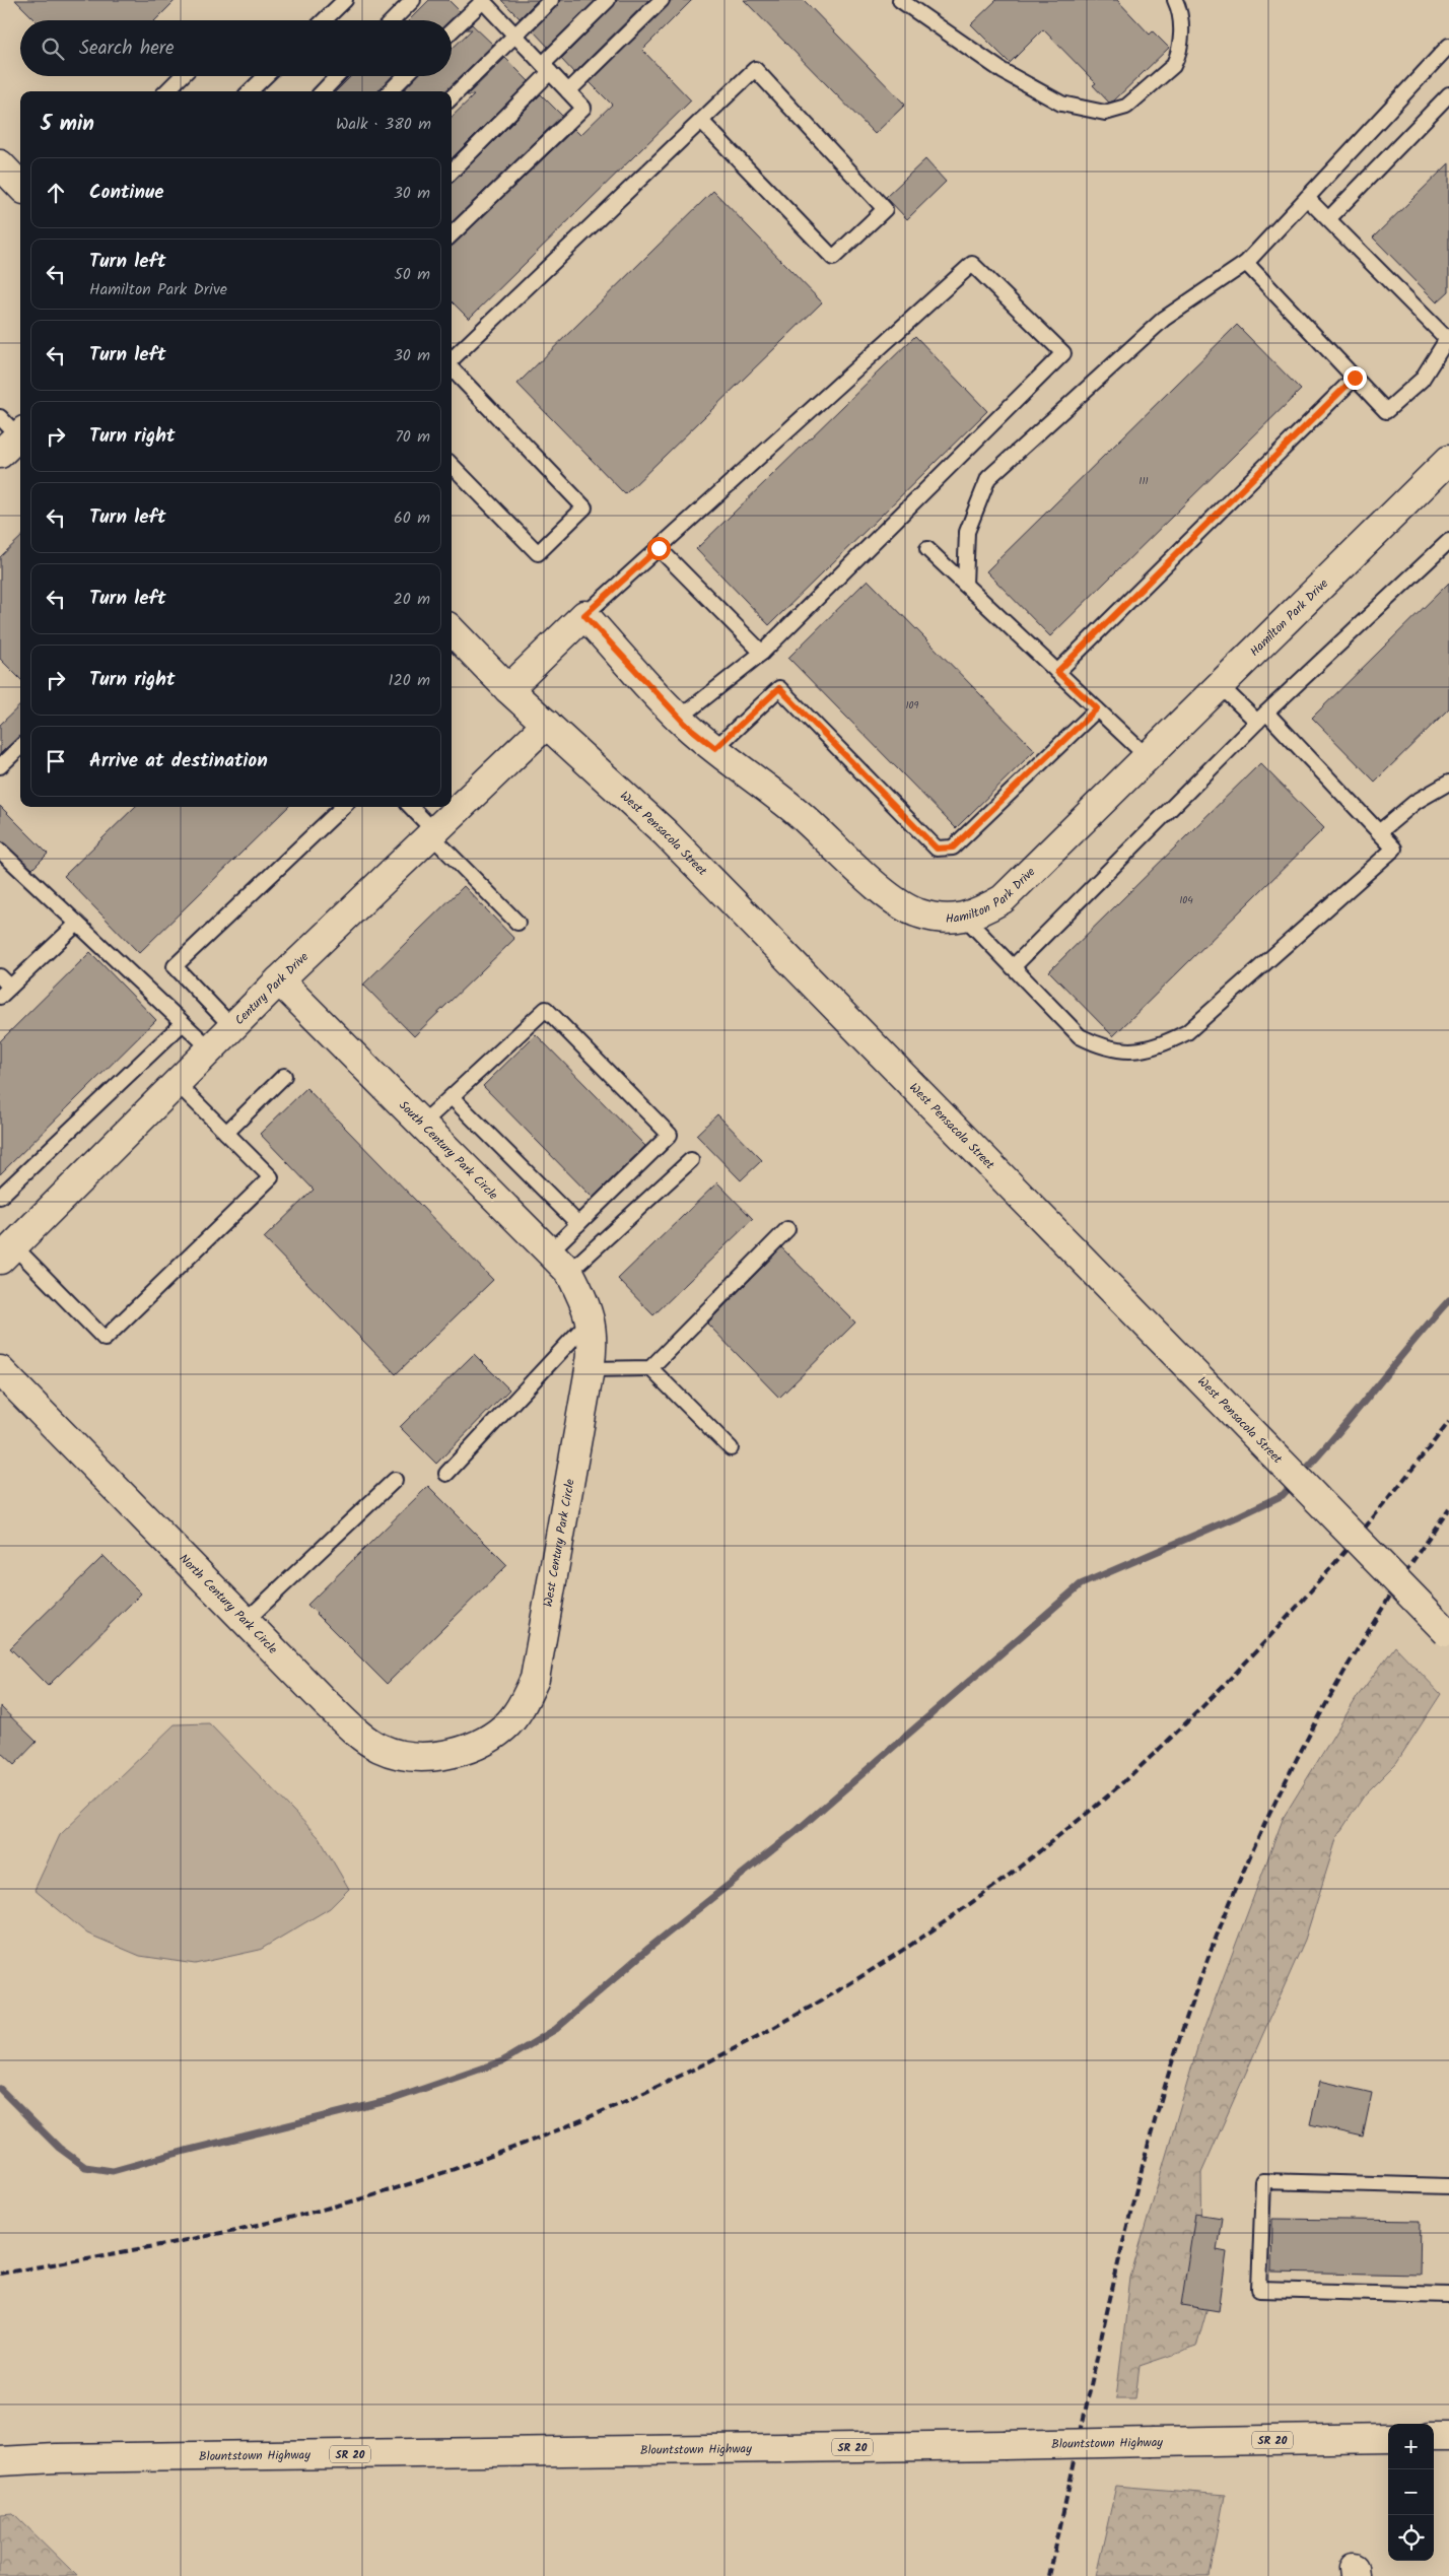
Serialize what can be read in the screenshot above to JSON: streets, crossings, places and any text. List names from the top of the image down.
{
  "streets": {
    "street": [
      "Hamilton Park Drive",
      "West Pensacola Street",
      "Century Park Drive",
      "South Century Park Circle",
      "West Century Park Circle",
      "North Century Park Circle",
      "SR 20",
      "Blountstown Highway"
    ]
  },
  "crossings": [
    ["West Pensacola Street", "Century Park Drive"],
    ["Century Park Drive", "South Century Park Circle"],
    ["South Century Park Circle", "West Century Park Circle"],
    ["West Century Park Circle", "North Century Park Circle"]
  ],
  "house_numbers": ["111", "109", "104"],
  "page": {
    "search": "Search here",
    "heading": ["5 min", "Walk · 380 m"],
    "list": [
      ["Continue", "30 m"],
      ["Turn left", "Hamilton Park Drive", "50 m"],
      ["Turn left", "30 m"],
      ["Turn right", "70 m"],
      ["Turn left", "60 m"],
      ["Turn left", "20 m"],
      ["Turn right", "120 m"],
      "Arrive at destination"
    ],
    "map_buttons": ["+", "−"]
  }
}
